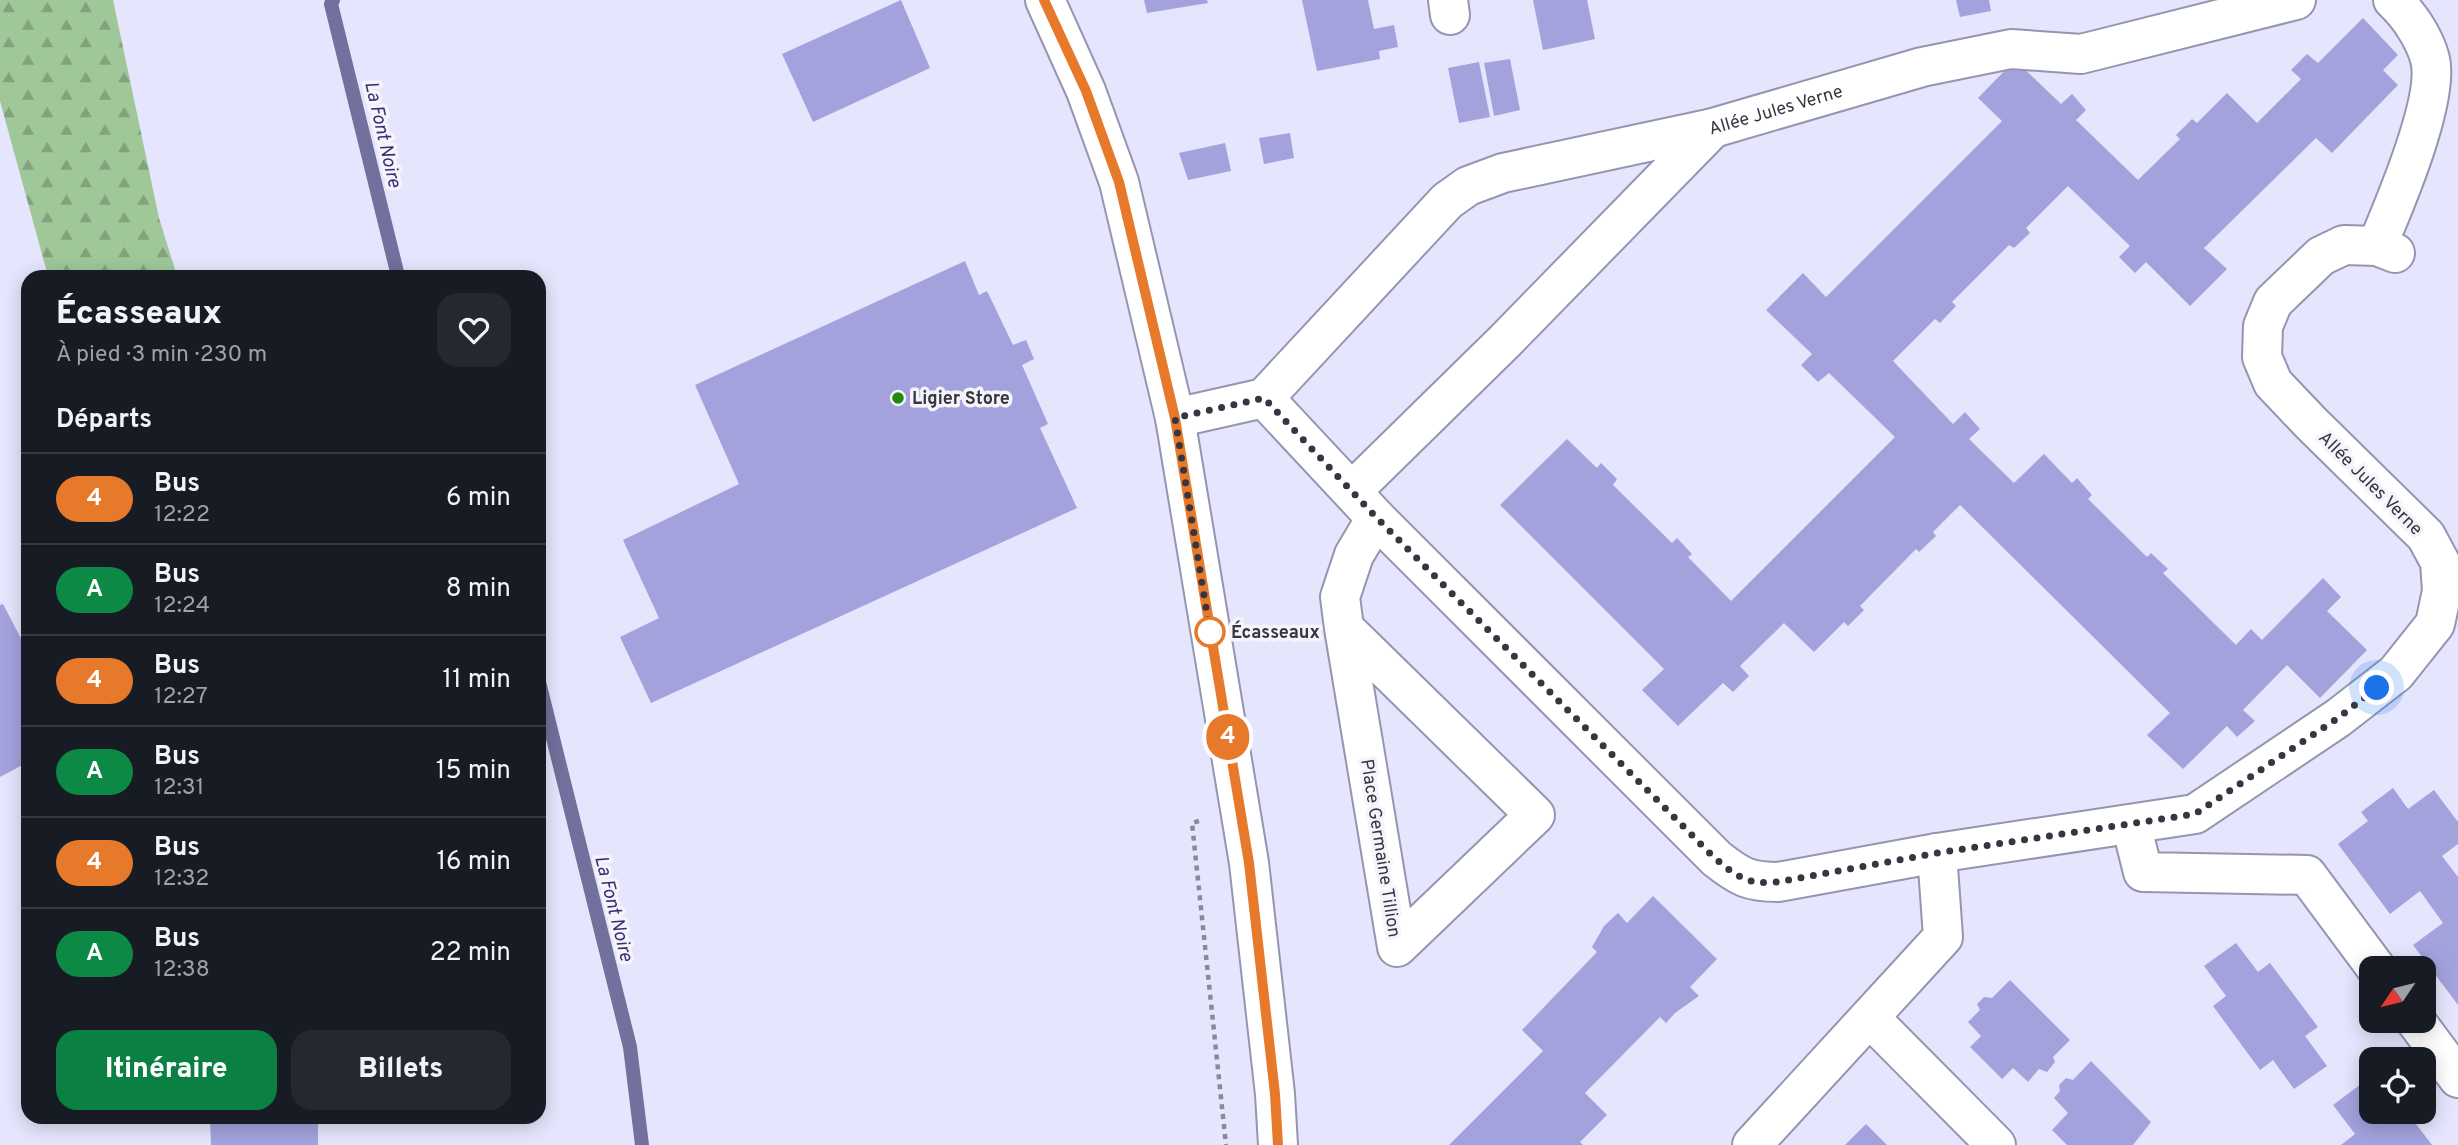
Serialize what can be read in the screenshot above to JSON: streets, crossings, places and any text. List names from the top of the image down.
{
  "streets": {
    "street": ["Allée Jules Verne", "Place Germaine Tillion"]
  },
  "crossings": [
    ["Allée Jules Verne", "Place Germaine Tillion"]
  ],
  "water": ["La Font Noire"],
  "places": ["Ligier Store", "Écasseaux"],
  "lines": ["bus line 4"],
  "north": "bottom left",
  "page": {
    "on_map": "4",
    "heading": [
      ["Écasseaux", "À pied · 3 min · 230 m"],
      "Départs"
    ],
    "list": [
      {
        "mark": "4",
        "name": "Bus",
        "note": "12:22",
        "value": "6 min"
      },
      {
        "mark": "A",
        "name": "Bus",
        "note": "12:24",
        "value": "8 min"
      },
      {
        "mark": "4",
        "name": "Bus",
        "note": "12:27",
        "value": "11 min"
      },
      {
        "mark": "A",
        "name": "Bus",
        "note": "12:31",
        "value": "15 min"
      },
      {
        "mark": "4",
        "name": "Bus",
        "note": "12:32",
        "value": "16 min"
      },
      {
        "mark": "A",
        "name": "Bus",
        "note": "12:38",
        "value": "22 min"
      }
    ],
    "buttons": ["Itinéraire", "Billets"]
  }
}
